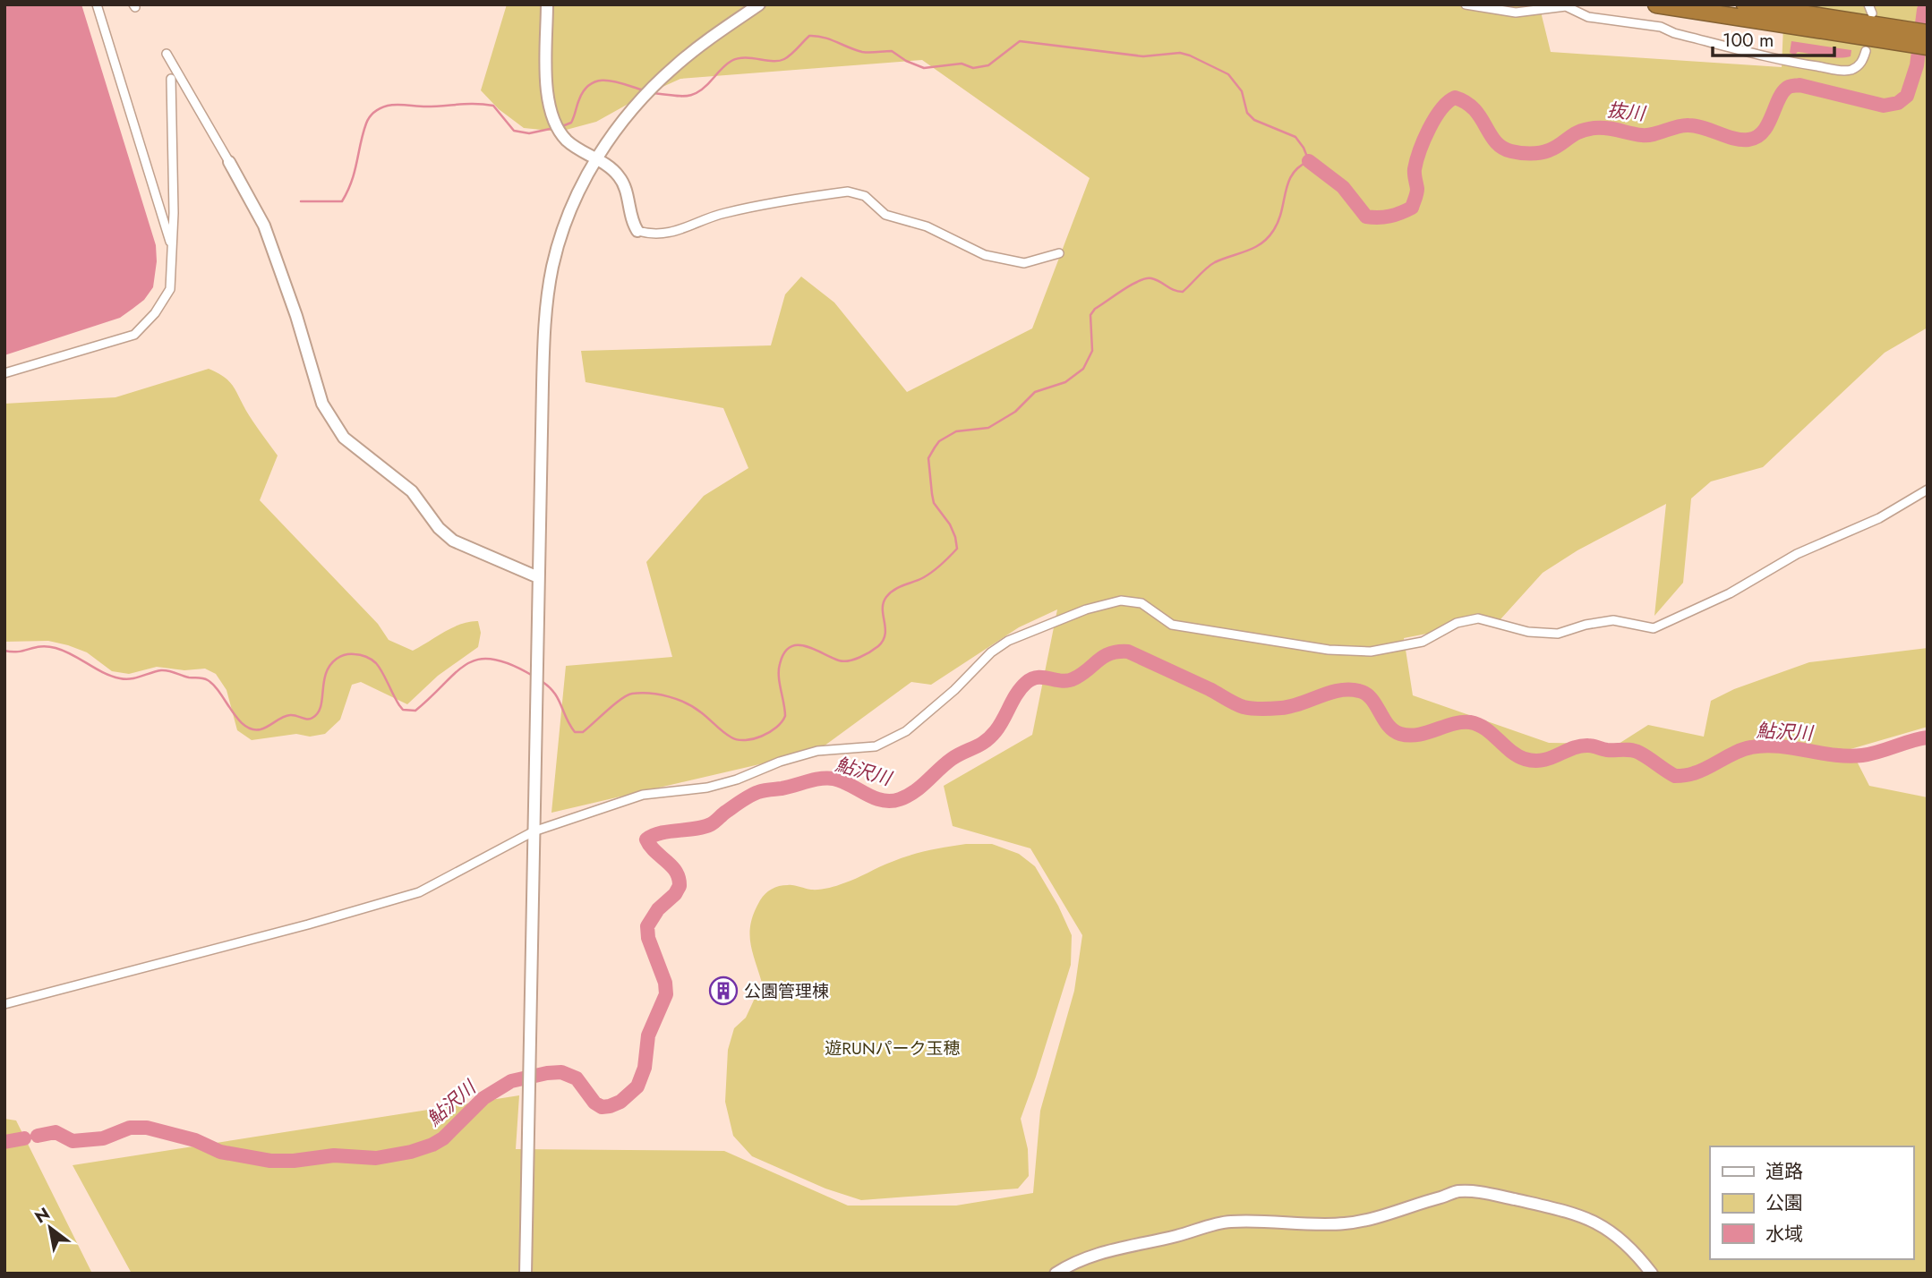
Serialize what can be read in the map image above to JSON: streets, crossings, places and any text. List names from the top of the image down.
{
  "water": ["抜川", "鮎沢川"],
  "parks": ["遊RUNパーク玉穂"],
  "places": {
    "building": ["公園管理棟"]
  },
  "legend": ["道路", "公園", "水域"],
  "scale_bar": "100 m",
  "north": "top left"
}
